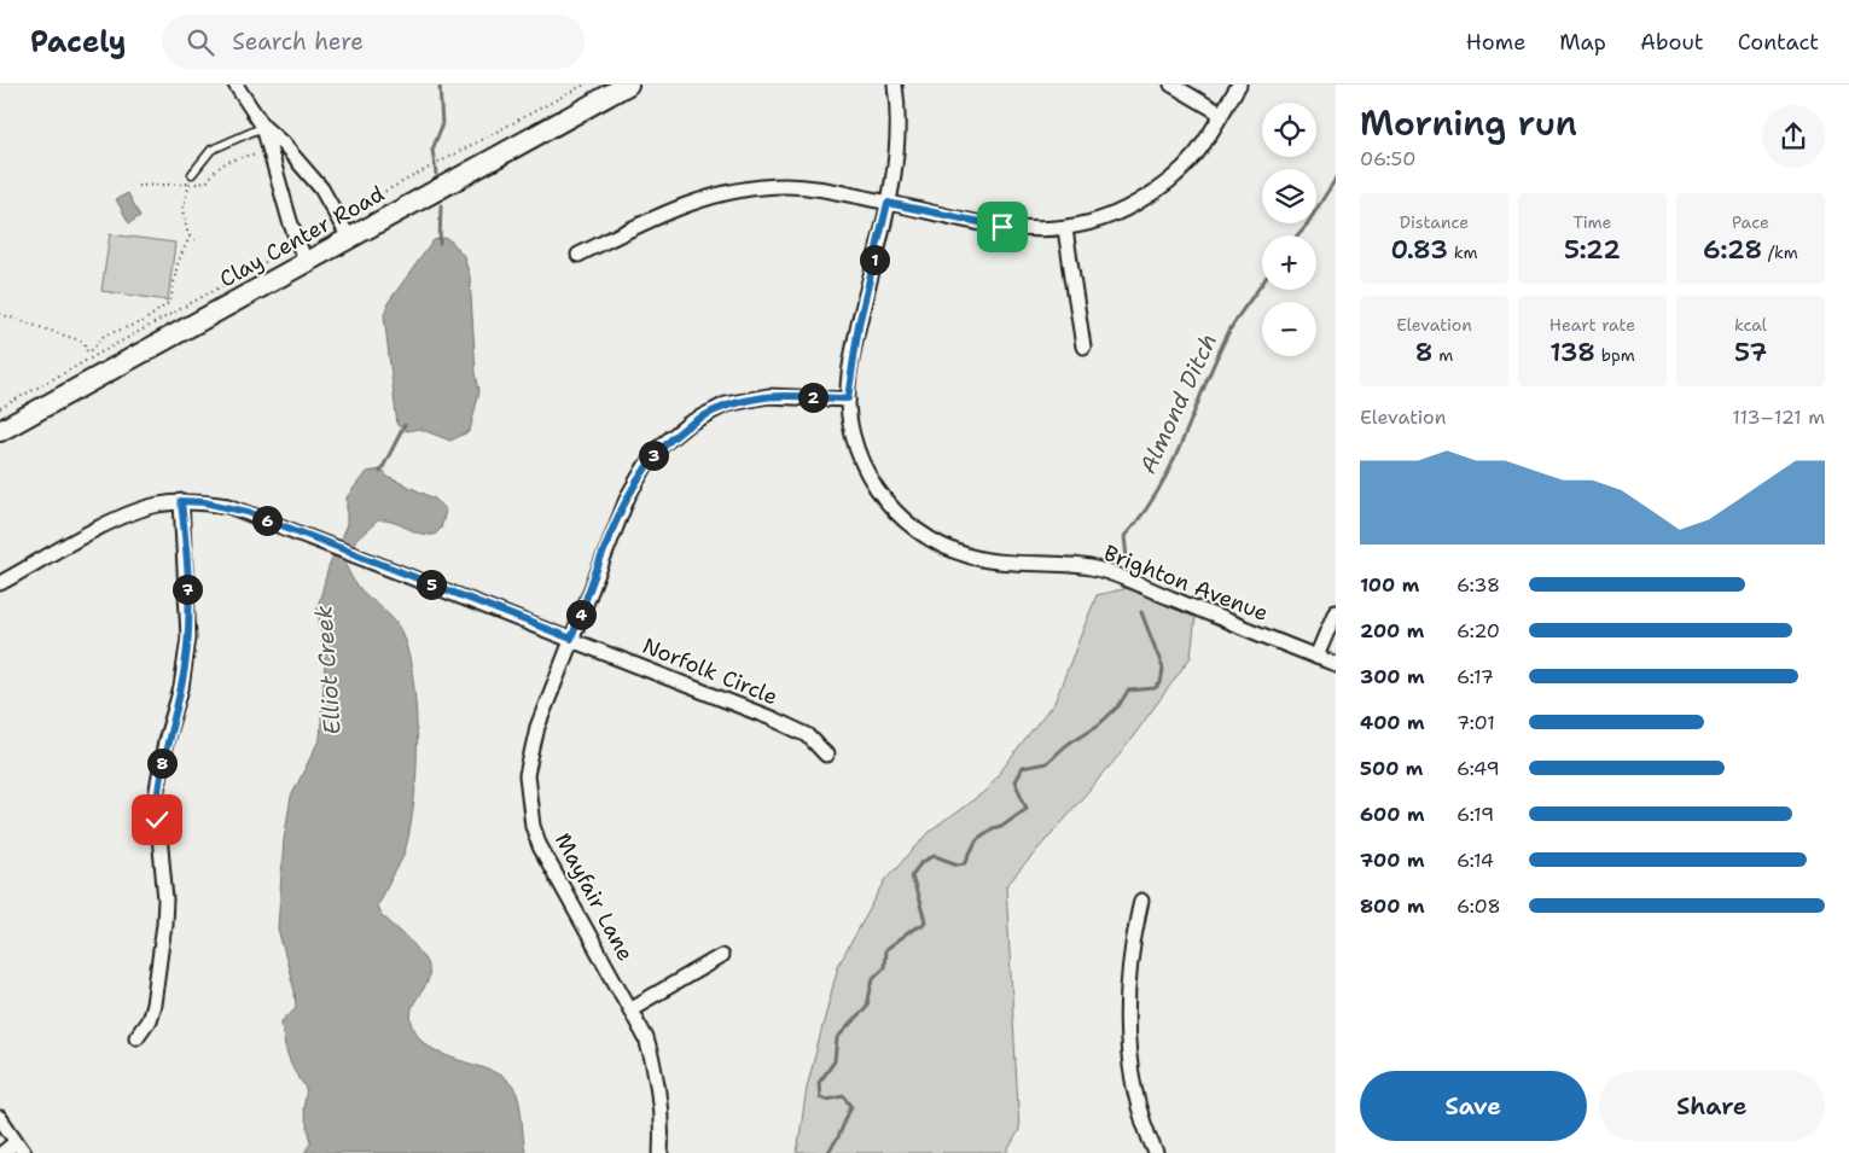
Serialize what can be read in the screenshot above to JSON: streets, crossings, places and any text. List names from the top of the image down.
{
  "streets": {
    "street": [
      "Clay Center Road",
      "Brighton Avenue",
      "Norfolk Circle",
      "Mayfair Lane"
    ]
  },
  "crossings": [
    ["Brighton Avenue", "Mayfair Lane"],
    ["Norfolk Circle", "Mayfair Lane"]
  ],
  "water": ["Almond Ditch", "Elliot Creek"],
  "page": {
    "header": "Pacely",
    "search": "Search here",
    "nav": [
      "Home",
      "Map",
      "About",
      "Contact"
    ],
    "heading": ["Morning run", "06:50"],
    "map_buttons": ["+", "−"],
    "stats": [
      ["Distance", "0.83 km"],
      ["Time", "5:22"],
      ["Pace", "6:28 /km"],
      ["Elevation", "8 m"],
      ["Heart rate", "138 bpm"],
      ["kcal", "57"]
    ],
    "pins": [
      "1",
      "2",
      "3",
      "6",
      "5",
      "7",
      "4",
      "8"
    ],
    "chart": ["Elevation", "113–121 m"],
    "list": [
      {
        "name": "100 m",
        "note": "6:38"
      },
      {
        "name": "200 m",
        "note": "6:20"
      },
      {
        "name": "300 m",
        "note": "6:17"
      },
      {
        "name": "400 m",
        "note": "7:01"
      },
      {
        "name": "500 m",
        "note": "6:49"
      },
      {
        "name": "600 m",
        "note": "6:19"
      },
      {
        "name": "700 m",
        "note": "6:14"
      },
      {
        "name": "800 m",
        "note": "6:08"
      }
    ],
    "buttons": ["Save", "Share"]
  }
}
